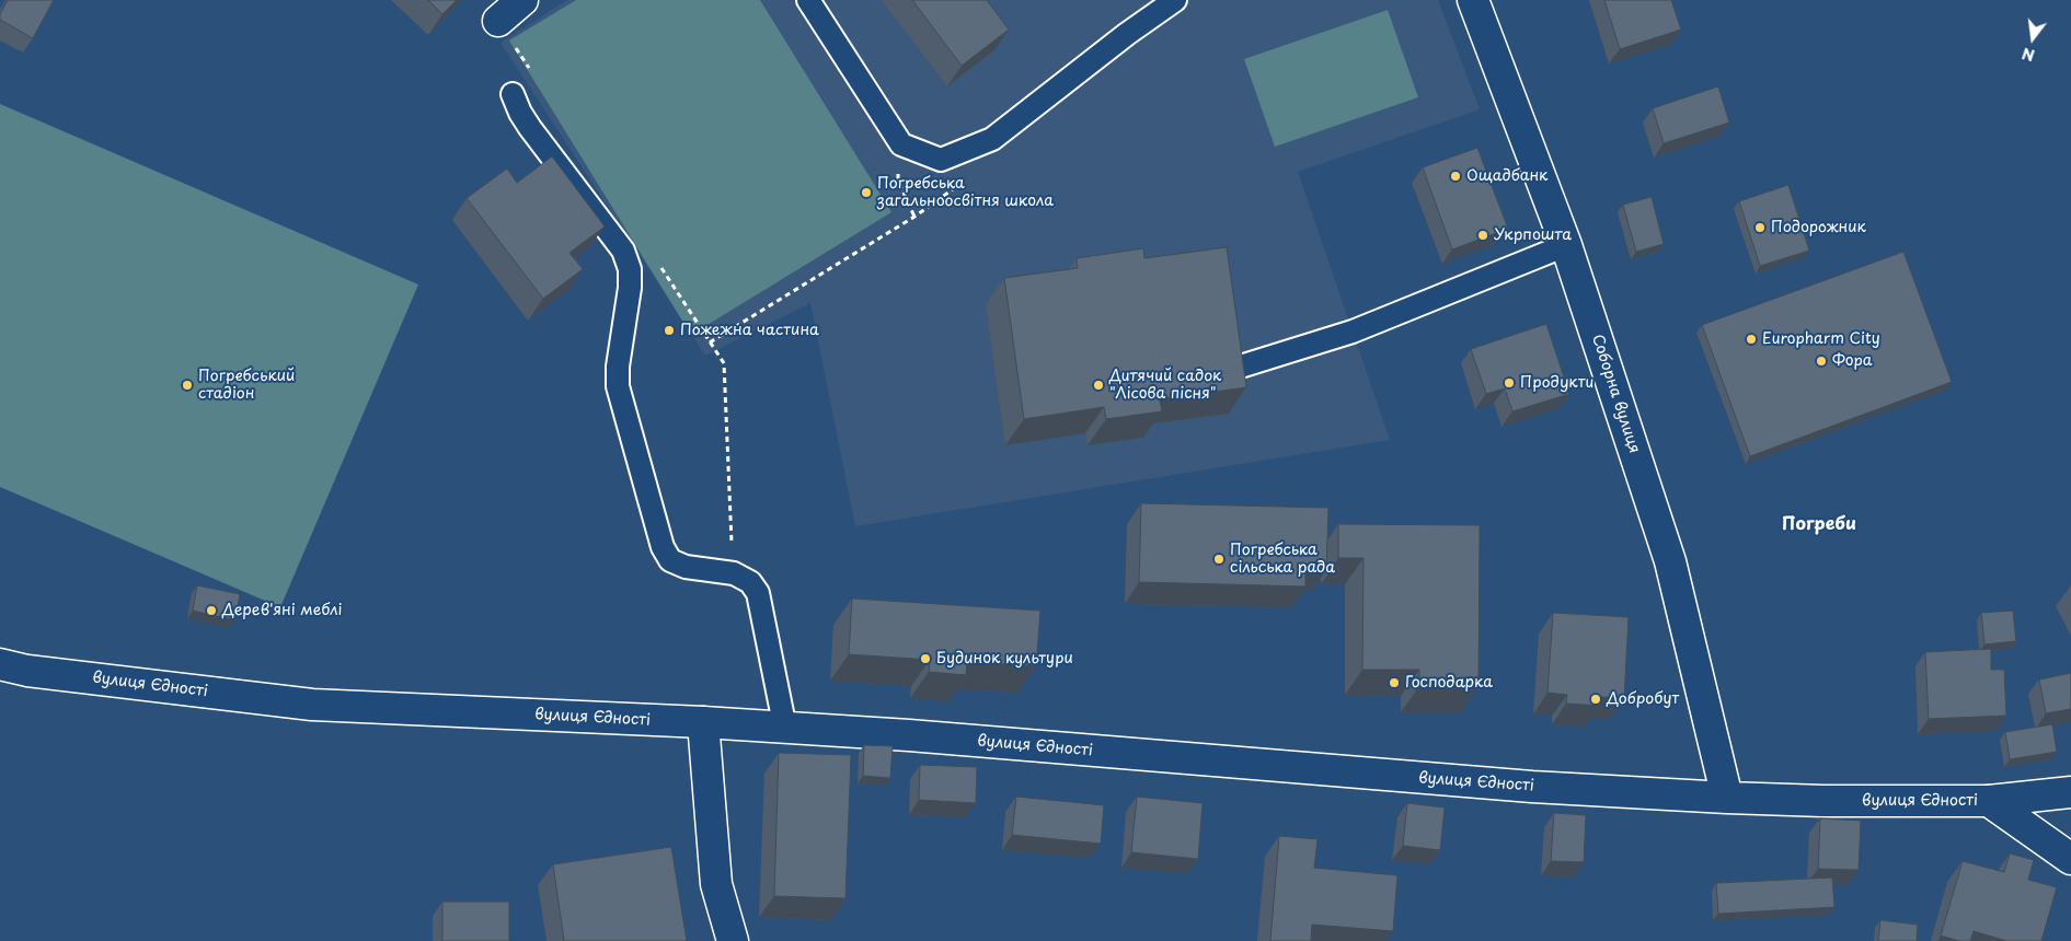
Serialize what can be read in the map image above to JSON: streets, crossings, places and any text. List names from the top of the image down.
{
  "streets": {
    "main road": ["Соборна вулиця", "вулиця Єдності"]
  },
  "crossings": [
    ["Соборна вулиця", "вулиця Єдності"]
  ],
  "districts": ["Погреби"],
  "places": [
    "Ощадбанк",
    "Погребська загальноосвітня школа",
    "Подорожник",
    "Укрпошта",
    "Пожежна частина",
    "Europharm City",
    "Фора",
    "Продукти",
    "Погребський стадіон",
    "Дитячий садок \"Лісова пісня\"",
    "Погребська сільська рада",
    "Дерев'яні меблі",
    "Будинок культури",
    "Господарка",
    "Добробут"
  ],
  "north": "bottom"
}
